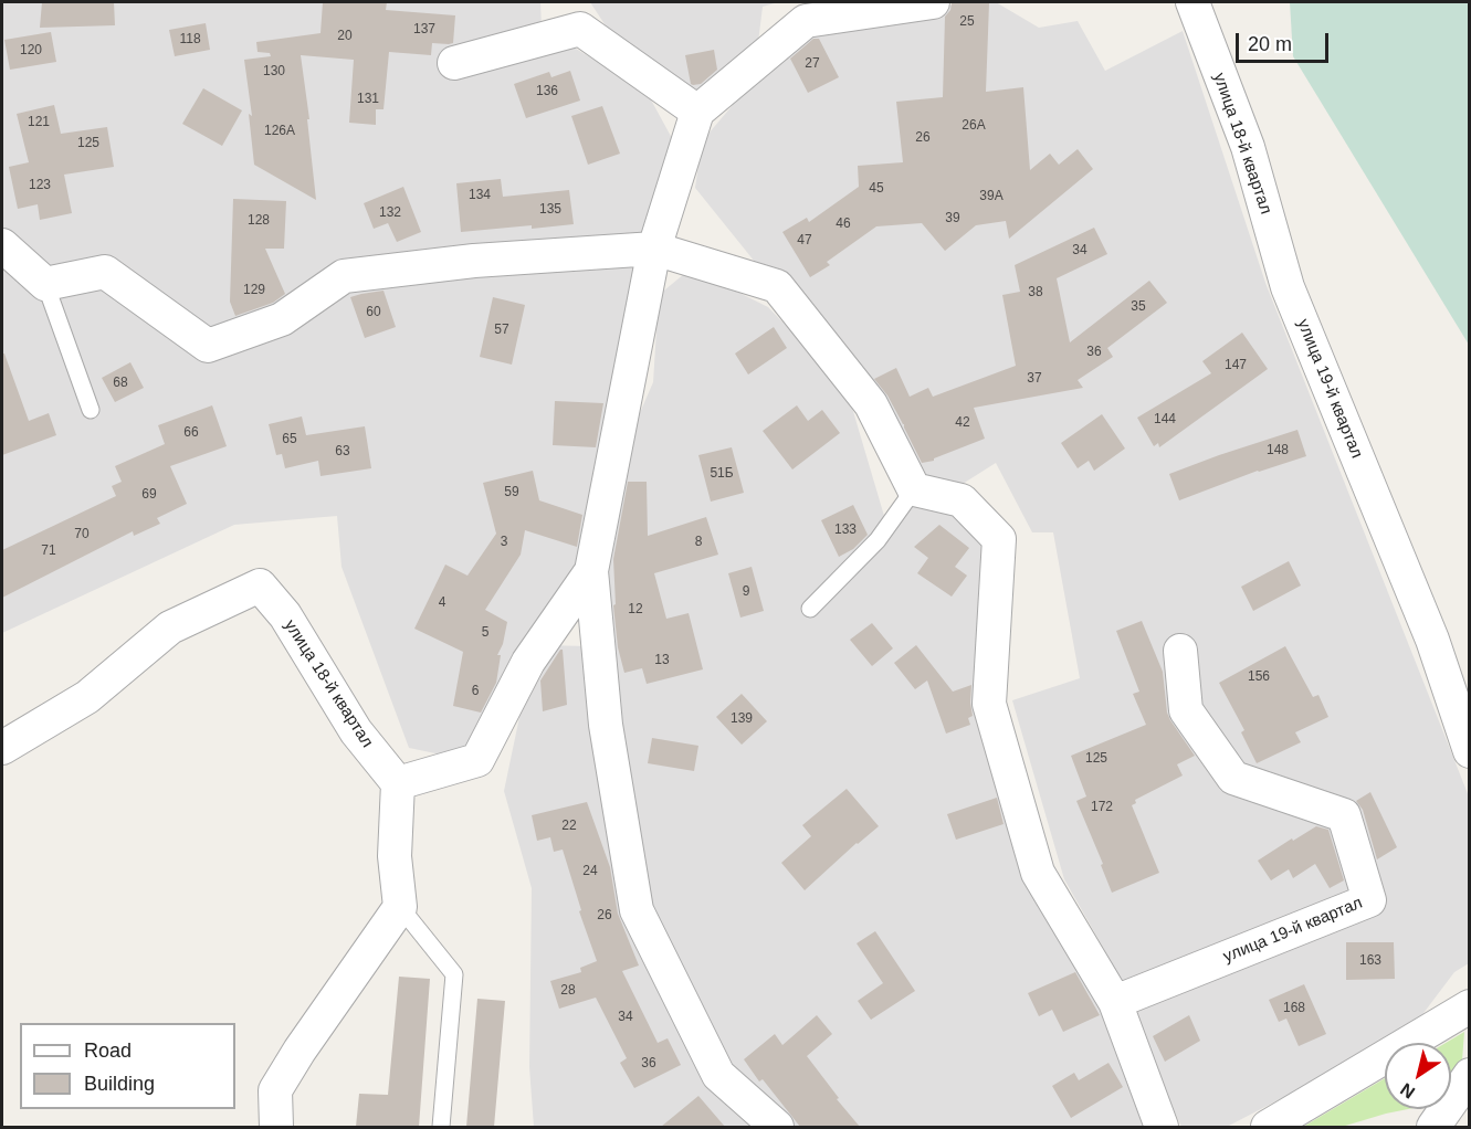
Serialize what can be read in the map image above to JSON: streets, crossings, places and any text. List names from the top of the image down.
{
  "streets": {
    "street": ["улица 18-й квартал", "улица 19-й квартал"]
  },
  "crossings": [
    ["улица 18-й квартал", "улица 19-й квартал"]
  ],
  "house_numbers": [
    "25",
    "137",
    "20",
    "118",
    "120",
    "27",
    "130",
    "136",
    "131",
    "121",
    "26А",
    "126А",
    "26",
    "125",
    "123",
    "45",
    "134",
    "39А",
    "135",
    "132",
    "39",
    "128",
    "46",
    "47",
    "34",
    "129",
    "38",
    "35",
    "60",
    "57",
    "36",
    "147",
    "37",
    "68",
    "144",
    "42",
    "66",
    "65",
    "148",
    "63",
    "51Б",
    "59",
    "69",
    "133",
    "70",
    "3",
    "8",
    "71",
    "9",
    "4",
    "12",
    "5",
    "13",
    "156",
    "6",
    "139",
    "125",
    "172",
    "22",
    "24",
    "26",
    "163",
    "28",
    "168",
    "34",
    "36"
  ],
  "legend": ["Road", "Building"],
  "scale_bar": "20 m",
  "north": "bottom left"
}
